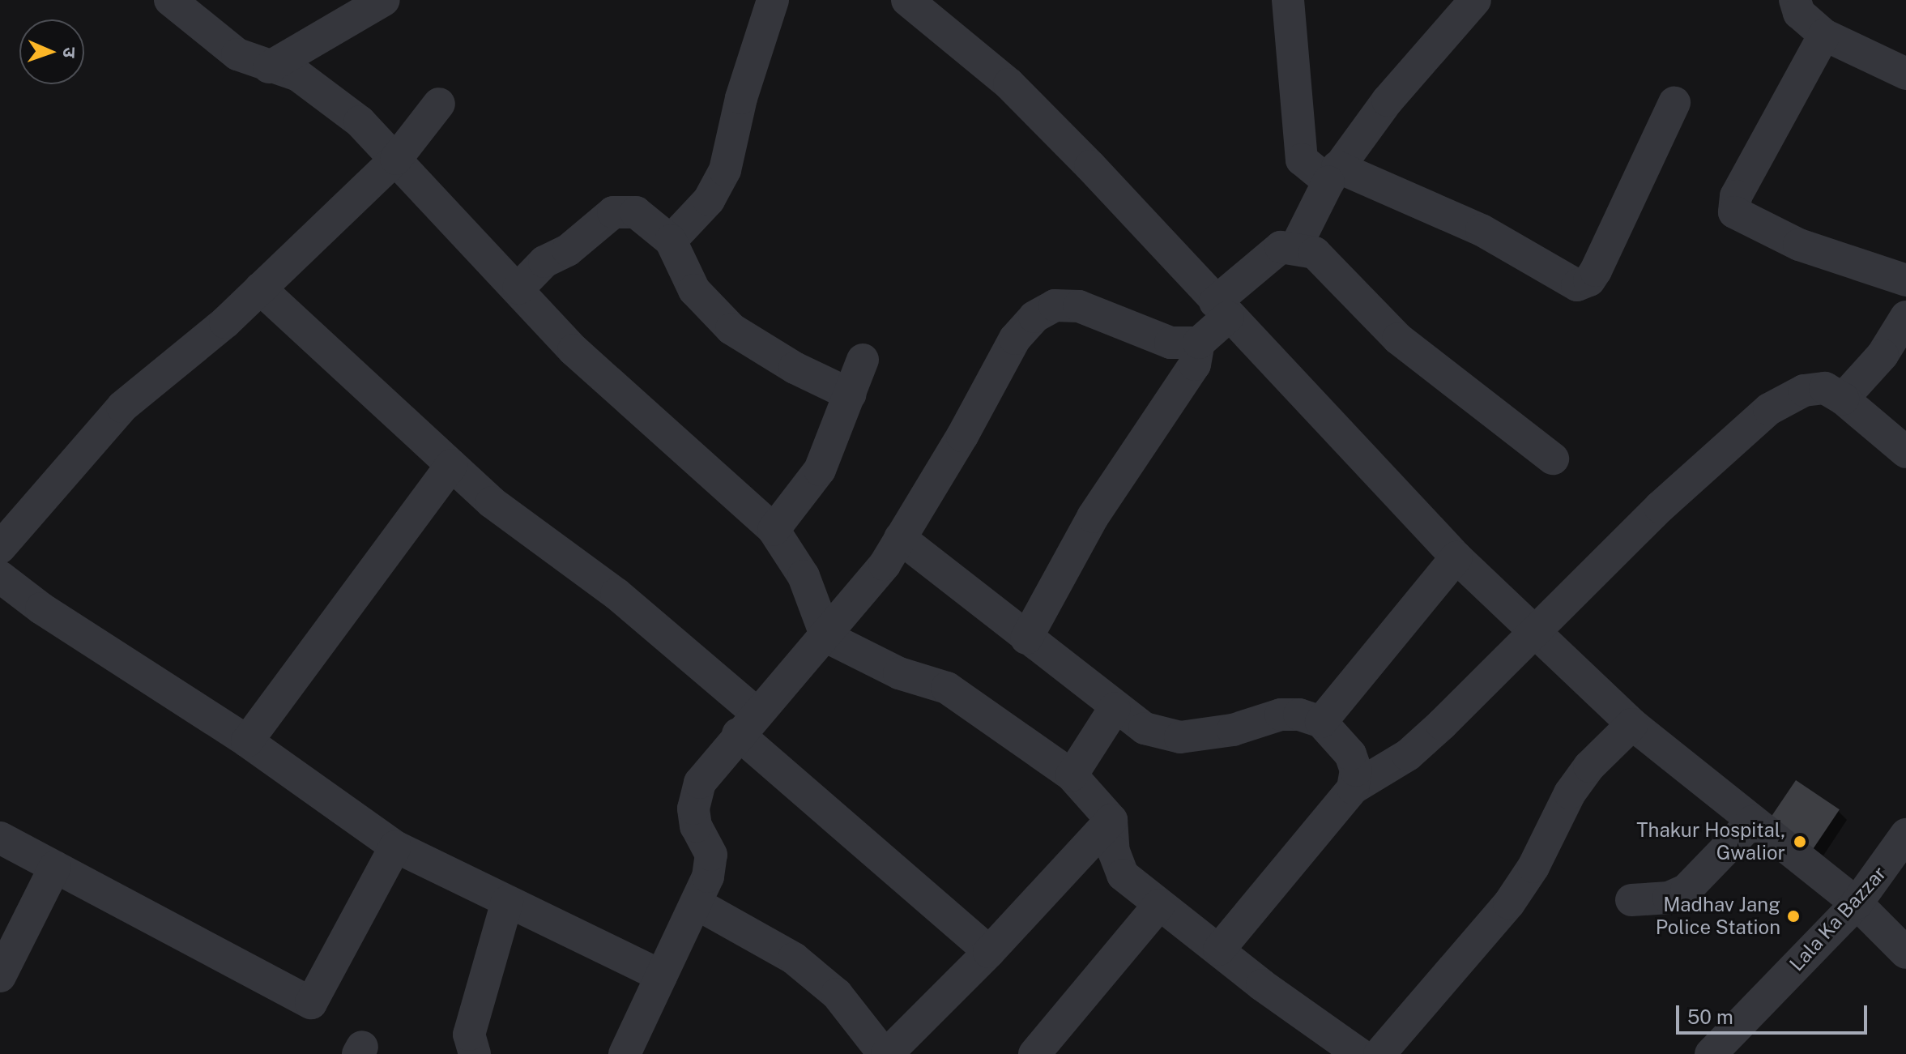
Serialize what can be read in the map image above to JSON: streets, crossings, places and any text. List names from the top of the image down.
{
  "streets": {
    "street": ["Lala Ka Bazzar"]
  },
  "places": ["Thakur Hospital, Gwalior", "Madhav Jang Police Station"],
  "scale_bar": "50 m",
  "north": "right"
}
